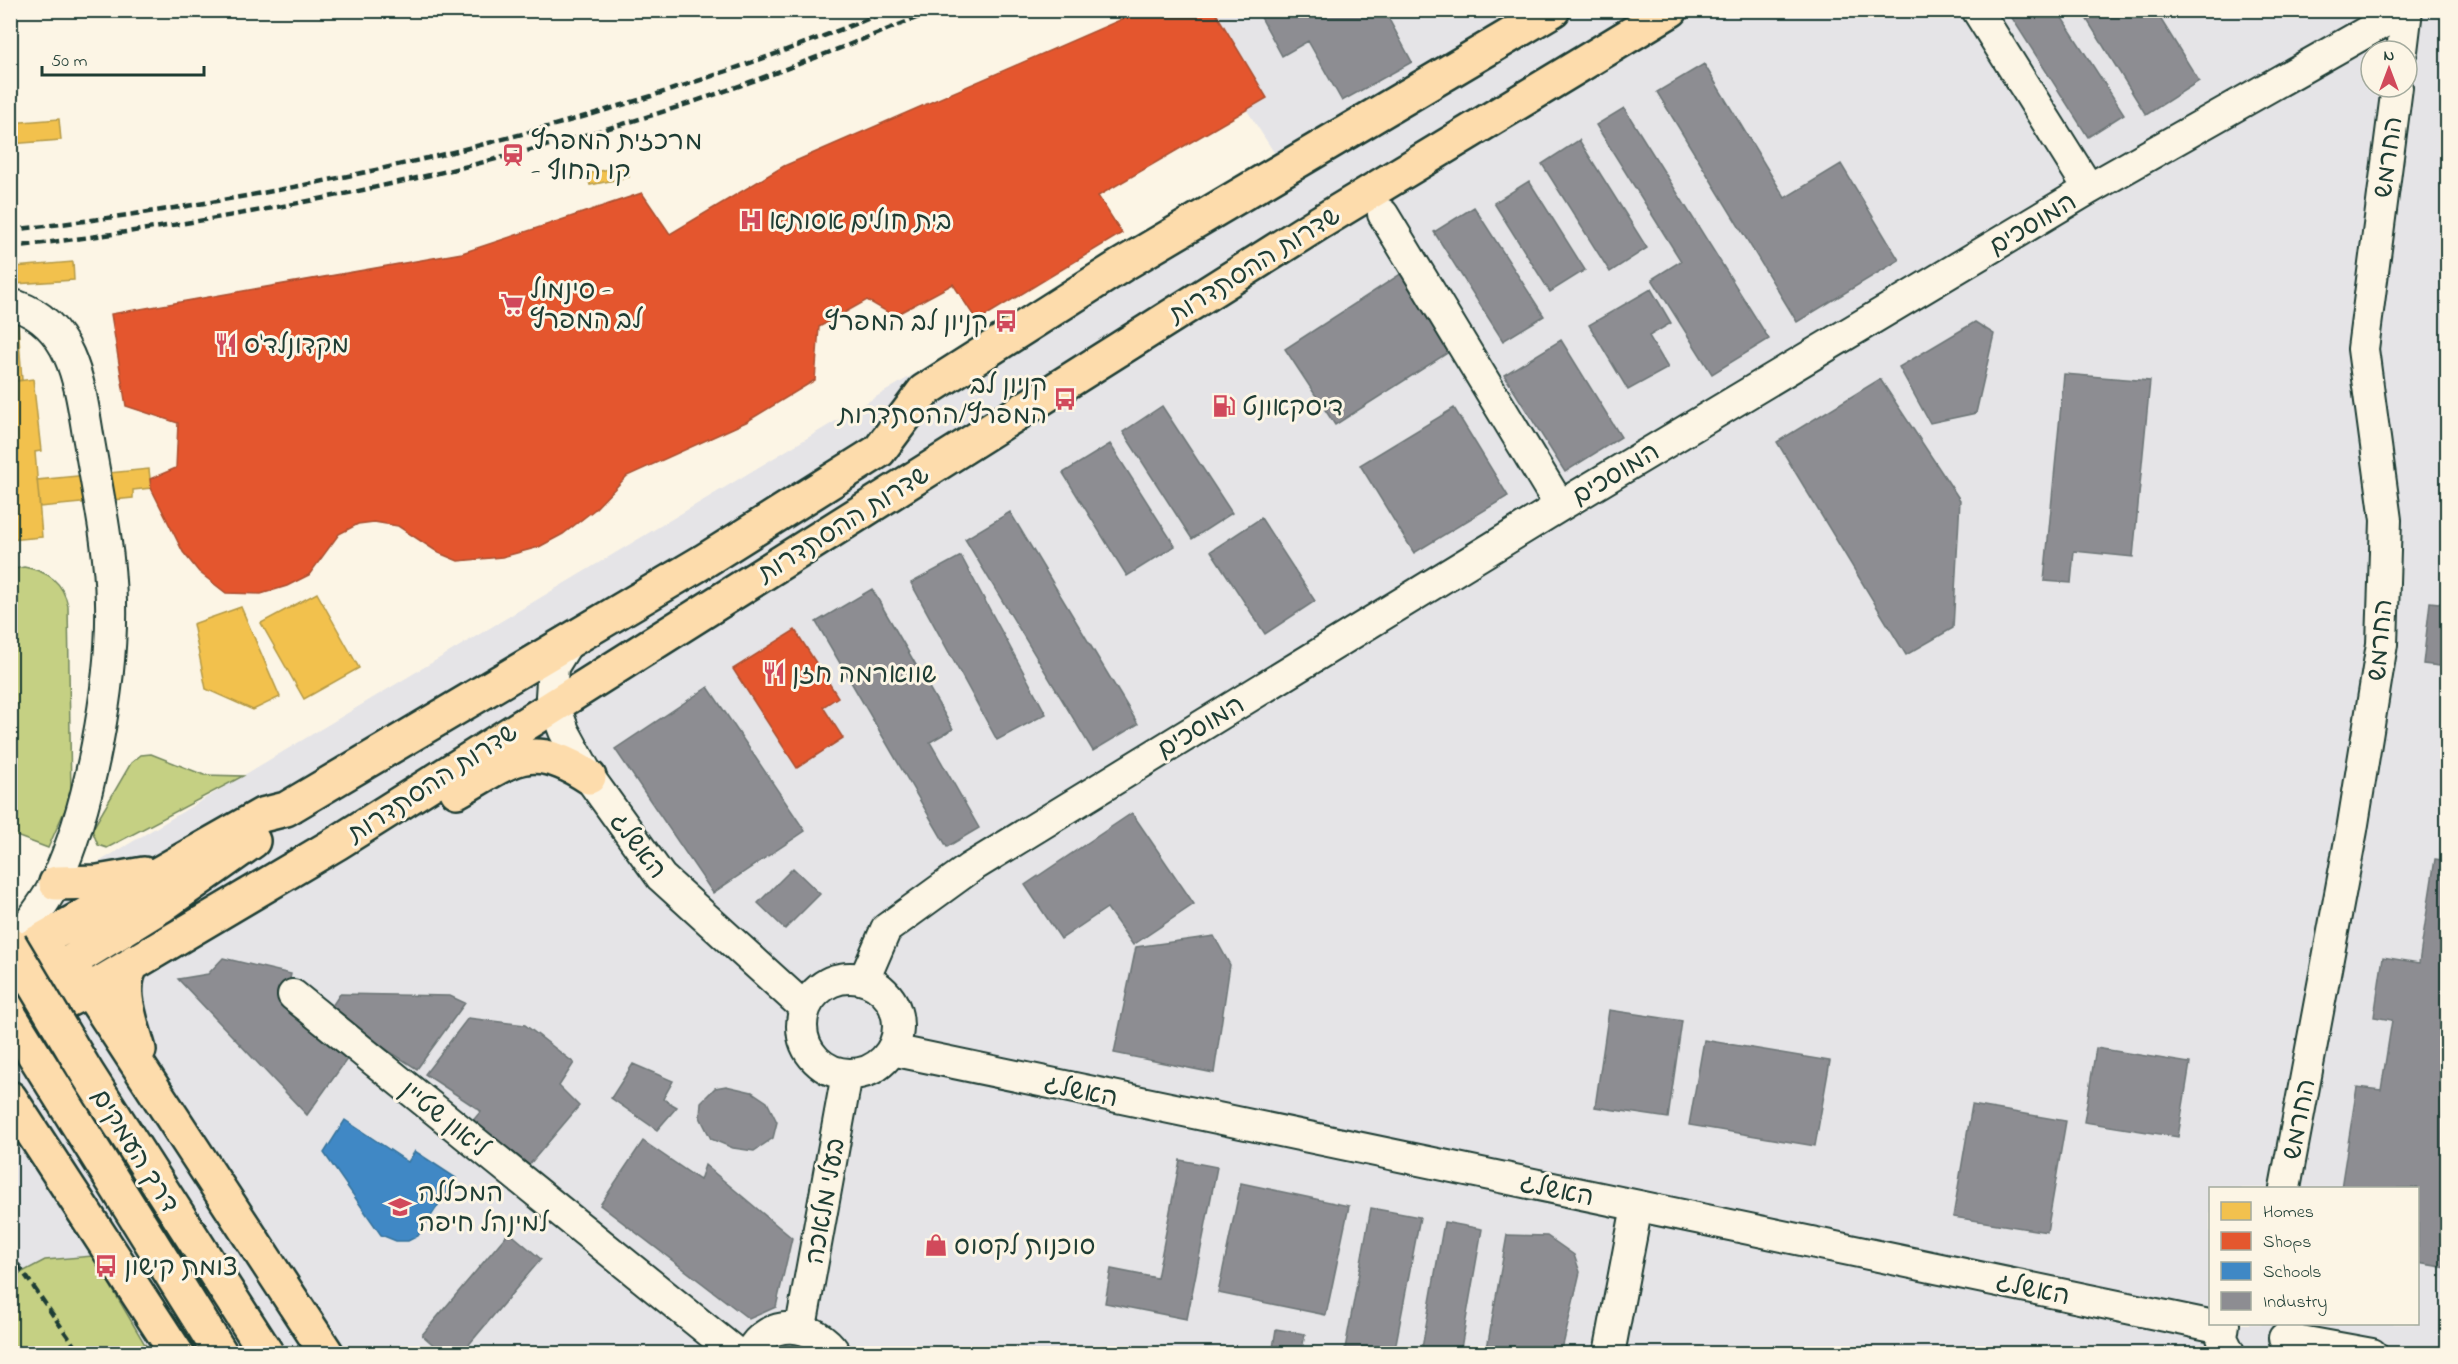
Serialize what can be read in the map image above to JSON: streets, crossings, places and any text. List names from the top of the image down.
{
  "streets": {
    "highway": ["שדרות ההסתדרות", "דרך העמקים"],
    "street": [
      "החרמש",
      "המוסכים",
      "האשלג",
      "ליאון שטיין",
      "בעלי מלאכה"
    ]
  },
  "crossings": [
    ["המוסכים", "האשלג"],
    ["המוסכים", "בעלי מלאכה"],
    ["שדרות ההסתדרות", "האשלג"],
    ["האשלג", "בעלי מלאכה"]
  ],
  "places": {
    "station": ["מרכזית המפרץ - קו החוף"],
    "hospital": ["בית חולים אסותא"],
    "supermarket": ["סינמול - לב המפרץ"],
    "bus stop": ["קניון לב המפרץ", "קניון לב המפרץ/ההסתדרות", "צומת קישון"],
    "restaurant": ["מקדונלד'ס", "שווארמה חזן"],
    "fuel station": ["דיסקאונט"],
    "school or university": ["המכללה למינהל חיפה"],
    "shop": ["סוכנות לקסוס"]
  },
  "legend": [
    "Homes",
    "Shops",
    "Schools",
    "Industry"
  ],
  "scale_bar": "50 m",
  "north": "top"
}
